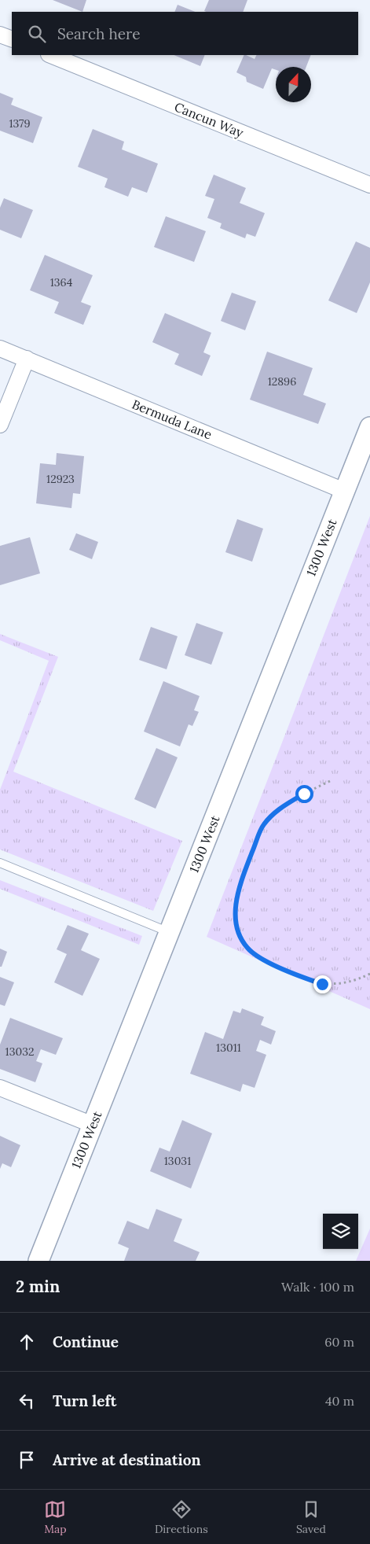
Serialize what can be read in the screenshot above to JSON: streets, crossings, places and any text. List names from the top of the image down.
{
  "streets": {
    "street": ["Cancun Way", "Bermuda Lane", "1300 West"]
  },
  "crossings": [
    ["Bermuda Lane", "1300 West"]
  ],
  "house_numbers": [
    "1379",
    "1364",
    "12896",
    "12923",
    "13011",
    "13032",
    "13031"
  ],
  "north": "top",
  "page": {
    "search": "Search here",
    "heading": ["2 min", "Walk · 100 m"],
    "list": [
      ["Continue", "60 m"],
      ["Turn left", "40 m"],
      "Arrive at destination"
    ],
    "nav": ["Map", "Directions", "Saved"]
  }
}
